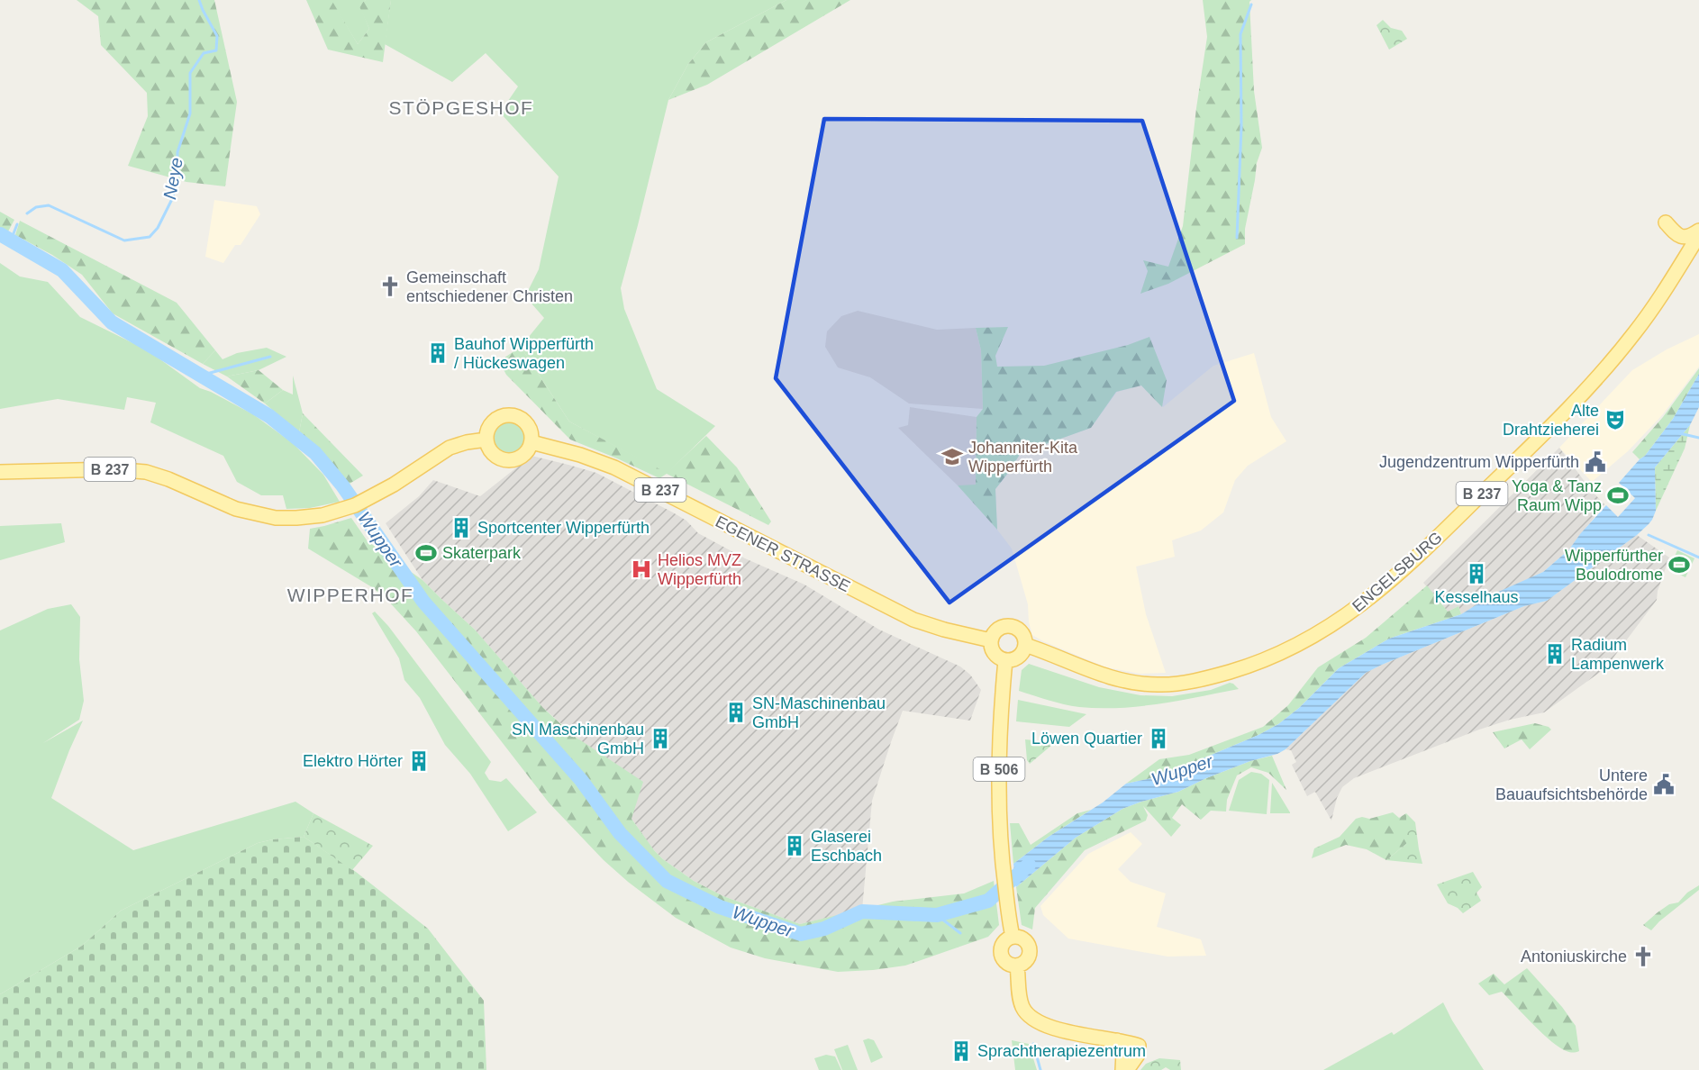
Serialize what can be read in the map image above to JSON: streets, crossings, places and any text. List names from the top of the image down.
{
  "streets": {
    "main road": [
      "B 237",
      "EGENER STRASSE",
      "ENGELSBURG",
      "B 506"
    ]
  },
  "crossings": [
    ["B 237", "EGENER STRASSE"],
    ["EGENER STRASSE", "ENGELSBURG"],
    ["EGENER STRASSE", "B 506"],
    ["ENGELSBURG", "B 506"]
  ],
  "districts": ["STÖPGESHOF", "WIPPERHOF"],
  "water": ["Neye", "Wupper"],
  "places": {
    "church": ["Gemeinschaft entschiedener Christen", "Antoniuskirche"],
    "building": [
      "Bauhof Wipperfürth / Hückeswagen",
      "Sportcenter Wipperfürth",
      "Kesselhaus",
      "Radium Lampenwerk",
      "SN-Maschinenbau GmbH",
      "SN Maschinenbau GmbH",
      "Löwen Quartier",
      "Elektro Hörter",
      "Glaserei Eschbach",
      "Sprachtherapiezentrum"
    ],
    "theatre": ["Alte Drahtzieherei"],
    "school or university": ["Johanniter-Kita Wipperfürth"],
    "public building": ["Jugendzentrum Wipperfürth", "Untere Bauaufsichtsbehörde"],
    "sports": ["Yoga & Tanz Raum Wipp", "Skaterpark", "Wipperfürther Boulodrome"],
    "hospital": ["Helios MVZ Wipperfürth"]
  }
}
